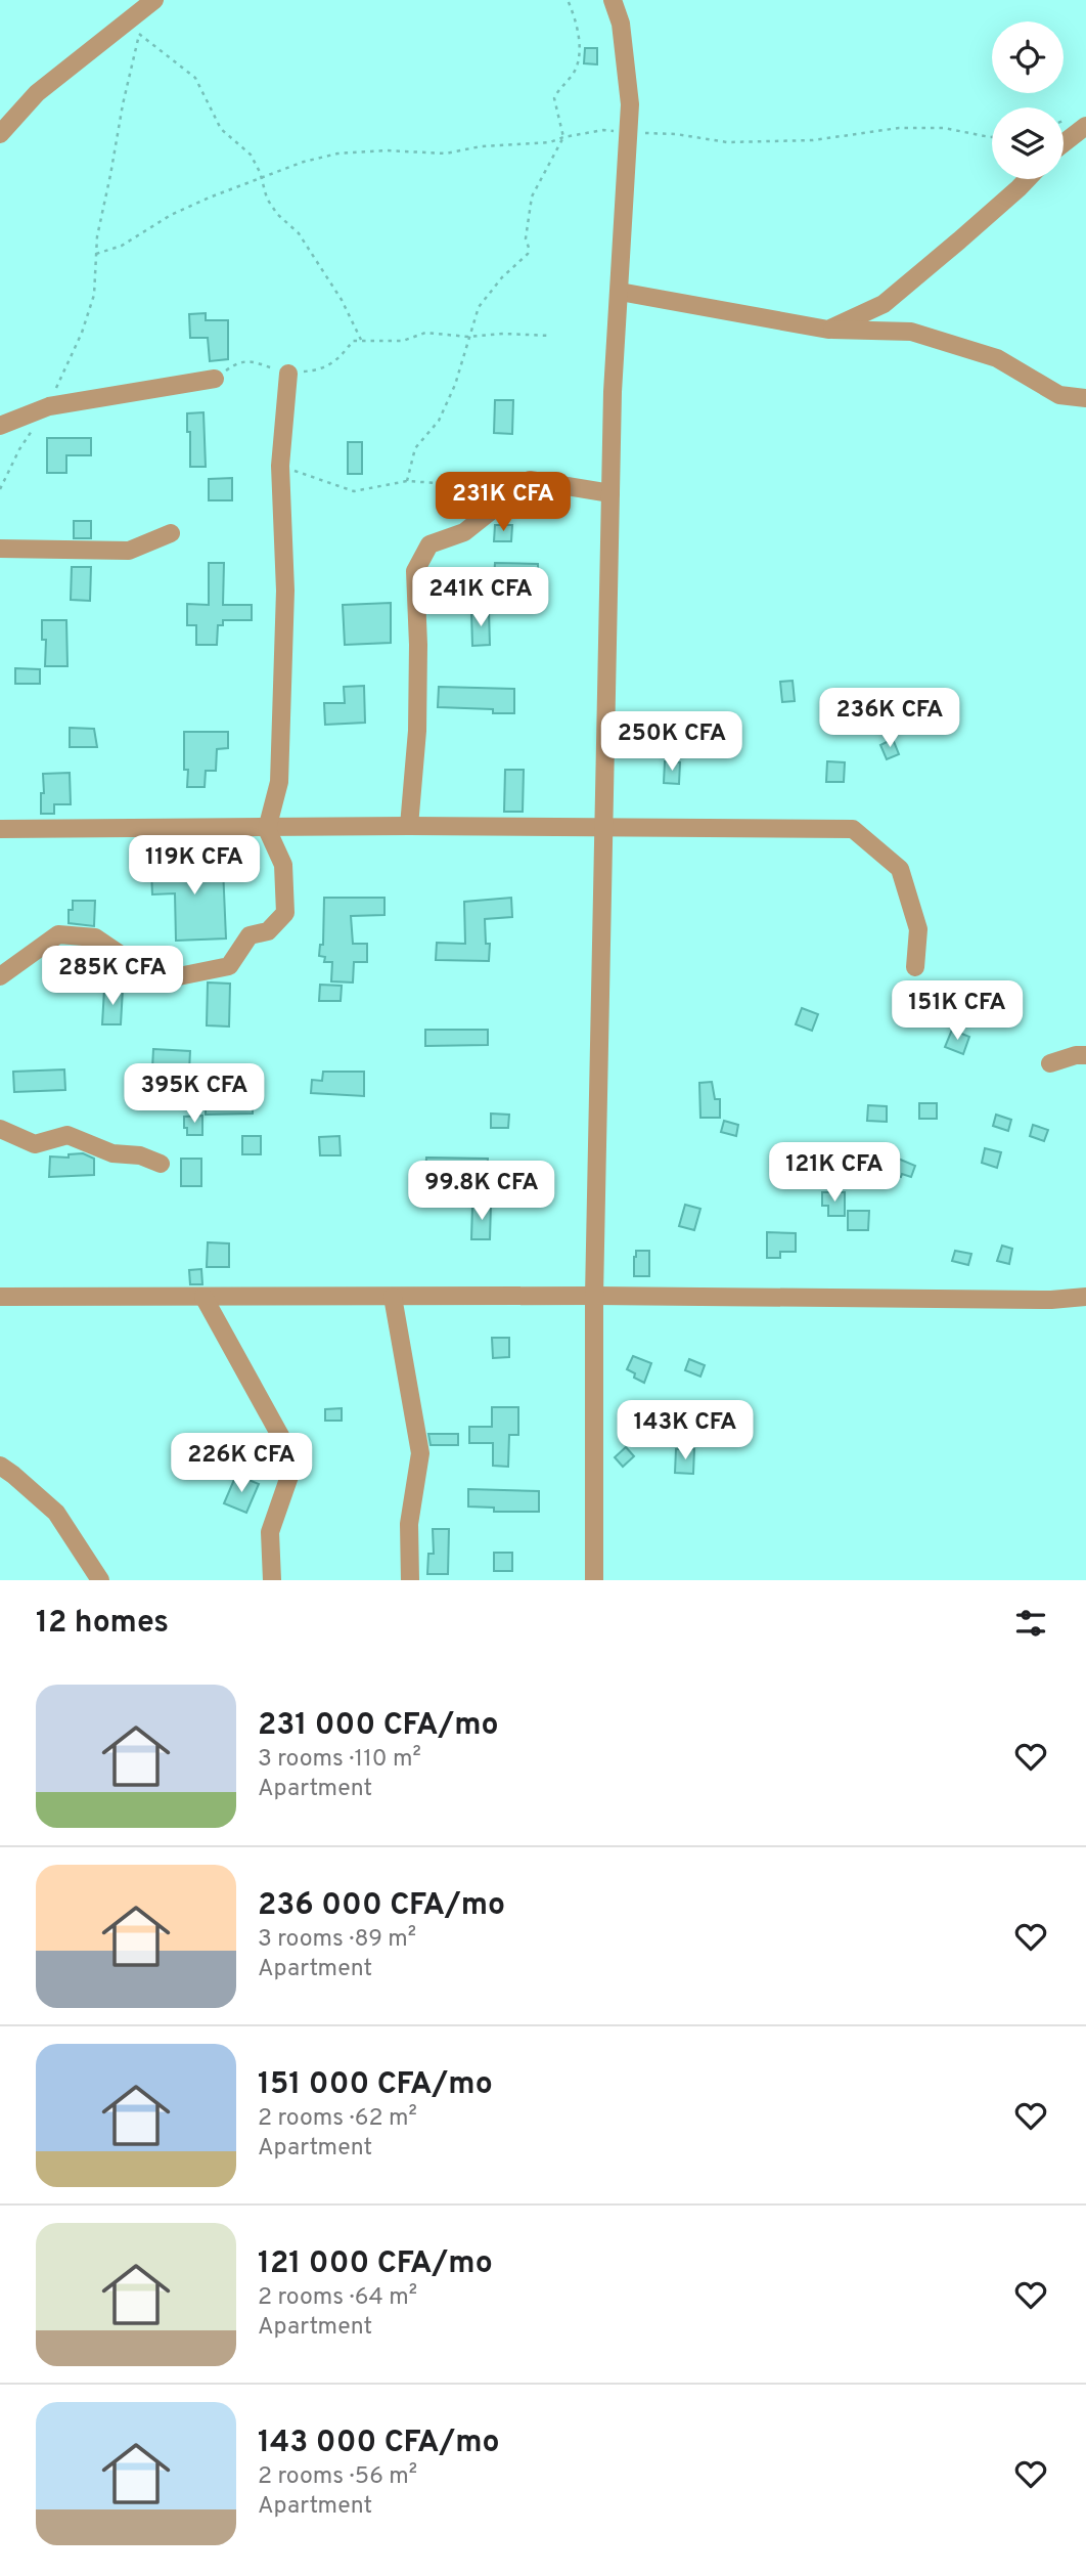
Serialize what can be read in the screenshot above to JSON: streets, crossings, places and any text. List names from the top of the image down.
{
  "page": {
    "price": [
      "231K CFA",
      "241K CFA",
      "236K CFA",
      "250K CFA",
      "119K CFA",
      "285K CFA",
      "151K CFA",
      "395K CFA",
      "121K CFA",
      "99.8K CFA",
      "143K CFA",
      "226K CFA"
    ],
    "heading": "12 homes",
    "list": [
      {
        "name": "231 000 CFA/mo",
        "note": "3 rooms · 110 m² · Apartment"
      },
      {
        "name": "236 000 CFA/mo",
        "note": "3 rooms · 89 m² · Apartment"
      },
      {
        "name": "151 000 CFA/mo",
        "note": "2 rooms · 62 m² · Apartment"
      },
      {
        "name": "121 000 CFA/mo",
        "note": "2 rooms · 64 m² · Apartment"
      },
      {
        "name": "143 000 CFA/mo",
        "note": "2 rooms · 56 m² · Apartment"
      }
    ]
  }
}
